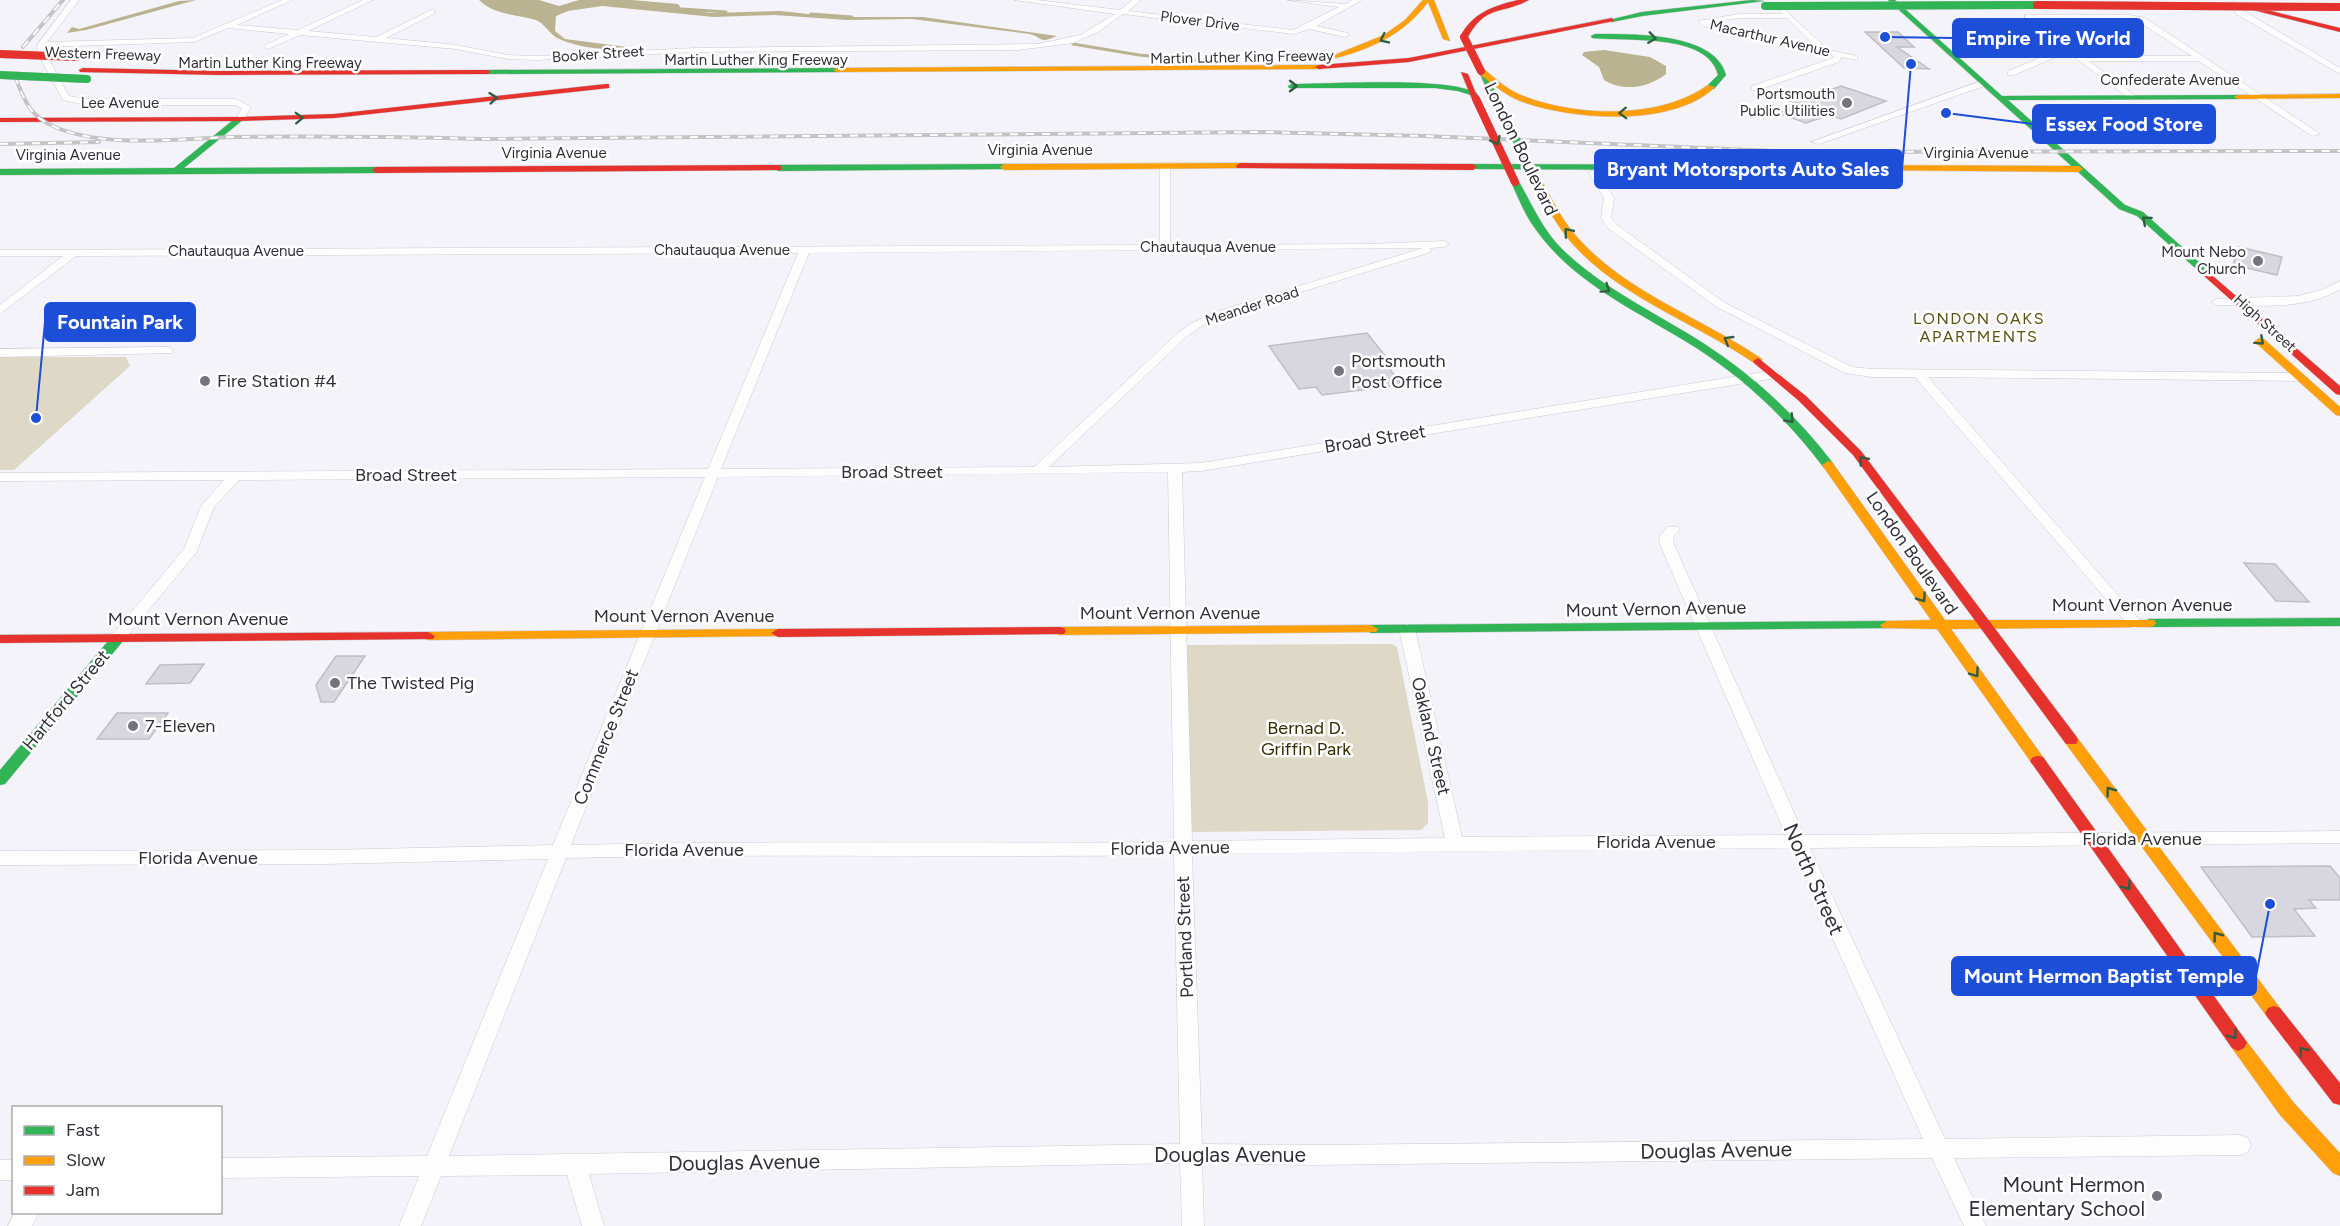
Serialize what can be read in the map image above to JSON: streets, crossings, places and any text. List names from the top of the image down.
{
  "streets": {
    "main road": [
      "Western Freeway",
      "Martin Luther King Freeway",
      "Confederate Avenue",
      "Lee Avenue",
      "London Boulevard",
      "Virginia Avenue",
      "High Street",
      "Mount Vernon Avenue",
      "Hartford Street"
    ],
    "street": [
      "Plover Drive",
      "Macarthur Avenue",
      "Booker Street",
      "Chautauqua Avenue",
      "Meander Road",
      "Broad Street",
      "Oakland Street",
      "Commerce Street",
      "Florida Avenue",
      "North Street",
      "Portland Street",
      "Douglas Avenue"
    ]
  },
  "crossings": [
    ["Plover Drive", "Booker Street"],
    ["Western Freeway", "Martin Luther King Freeway"],
    ["Martin Luther King Freeway", "Lee Avenue"],
    ["Confederate Avenue", "High Street"],
    ["London Boulevard", "Broad Street"],
    ["London Boulevard", "Mount Vernon Avenue"],
    ["London Boulevard", "Florida Avenue"],
    ["Virginia Avenue", "High Street"],
    ["Chautauqua Avenue", "Meander Road"],
    ["Chautauqua Avenue", "Commerce Street"],
    ["Meander Road", "Broad Street"],
    ["Broad Street", "Hartford Street"],
    ["Broad Street", "Commerce Street"],
    ["Broad Street", "Portland Street"],
    ["Mount Vernon Avenue", "Hartford Street"],
    ["Mount Vernon Avenue", "Oakland Street"],
    ["Mount Vernon Avenue", "Commerce Street"],
    ["Mount Vernon Avenue", "North Street"],
    ["Mount Vernon Avenue", "Portland Street"],
    ["Oakland Street", "Florida Avenue"],
    ["Commerce Street", "Florida Avenue"],
    ["Commerce Street", "Douglas Avenue"],
    ["Florida Avenue", "North Street"],
    ["Florida Avenue", "Portland Street"],
    ["North Street", "Douglas Avenue"],
    ["Portland Street", "Douglas Avenue"]
  ],
  "districts": ["LONDON OAKS APARTMENTS"],
  "parks": ["Bernad D. Griffin Park"],
  "places": [
    "Empire Tire World",
    "Bryant Motorsports Auto Sales",
    "Portsmouth Public Utilities",
    "Essex Food Store",
    "Mount Nebo Church",
    "Portsmouth Post Office",
    "Fire Station #4",
    "Fountain Park",
    "The Twisted Pig",
    "7-Eleven",
    "Mount Hermon Baptist Temple",
    "Mount Hermon Elementary School"
  ],
  "legend": ["Fast", "Slow", "Jam"]
}
